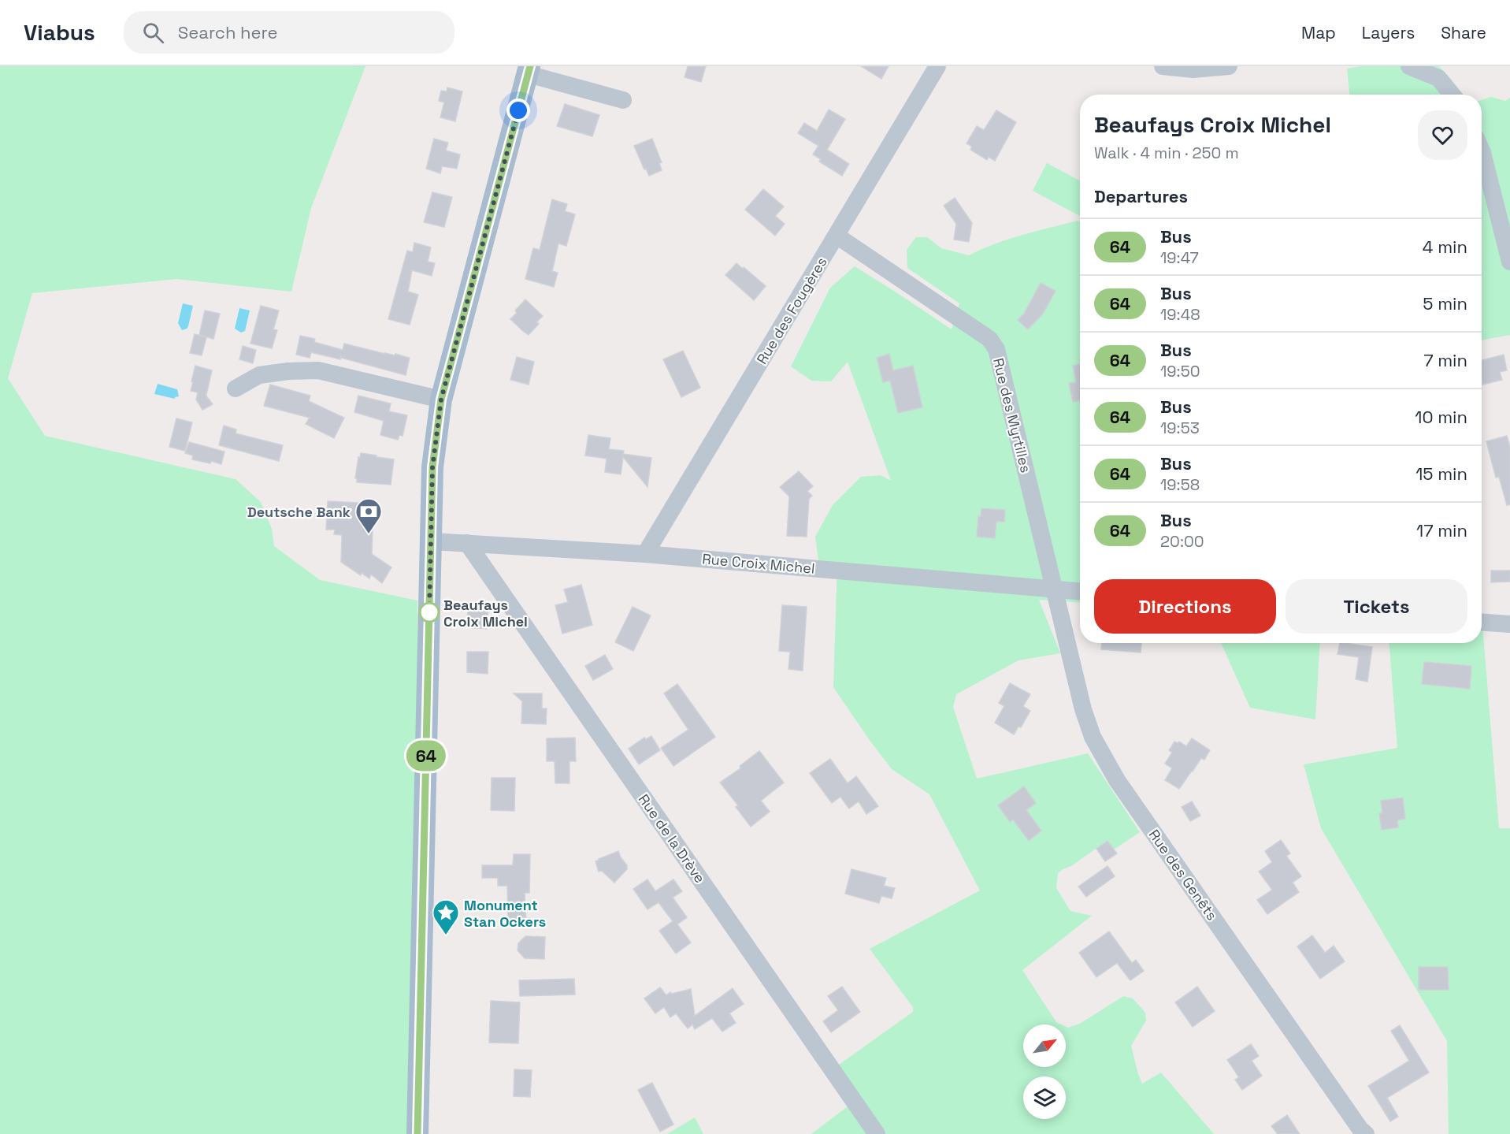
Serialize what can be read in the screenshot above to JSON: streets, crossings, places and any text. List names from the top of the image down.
{
  "streets": {
    "street": [
      "Rue des Fougères",
      "Rue des Myrtilles",
      "Rue Croix Michel",
      "Rue de la Drève",
      "Rue des Genêts"
    ]
  },
  "crossings": [
    ["Rue des Fougères", "Rue des Myrtilles"],
    ["Rue des Fougères", "Rue Croix Michel"],
    ["Rue des Myrtilles", "Rue Croix Michel"],
    ["Rue des Myrtilles", "Rue des Genêts"],
    ["Rue Croix Michel", "Rue de la Drève"],
    ["Rue Croix Michel", "Rue des Genêts"]
  ],
  "places": {
    "bank": ["Deutsche Bank"],
    "other": ["Beaufays Croix Michel"],
    "place": ["Monument Stan Ockers"]
  },
  "lines": ["bus line 64"],
  "north": "top right",
  "page": {
    "header": "Viabus",
    "search": "Search here",
    "nav": ["Map", "Layers", "Share"],
    "on_map": "64",
    "heading": [
      ["Beaufays Croix Michel", "Walk · 4 min · 250 m"],
      "Departures"
    ],
    "list": [
      {
        "mark": "64",
        "name": "Bus",
        "note": "19:47",
        "value": "4 min"
      },
      {
        "mark": "64",
        "name": "Bus",
        "note": "19:48",
        "value": "5 min"
      },
      {
        "mark": "64",
        "name": "Bus",
        "note": "19:50",
        "value": "7 min"
      },
      {
        "mark": "64",
        "name": "Bus",
        "note": "19:53",
        "value": "10 min"
      },
      {
        "mark": "64",
        "name": "Bus",
        "note": "19:58",
        "value": "15 min"
      },
      {
        "mark": "64",
        "name": "Bus",
        "note": "20:00",
        "value": "17 min"
      }
    ],
    "buttons": ["Directions", "Tickets"]
  }
}
